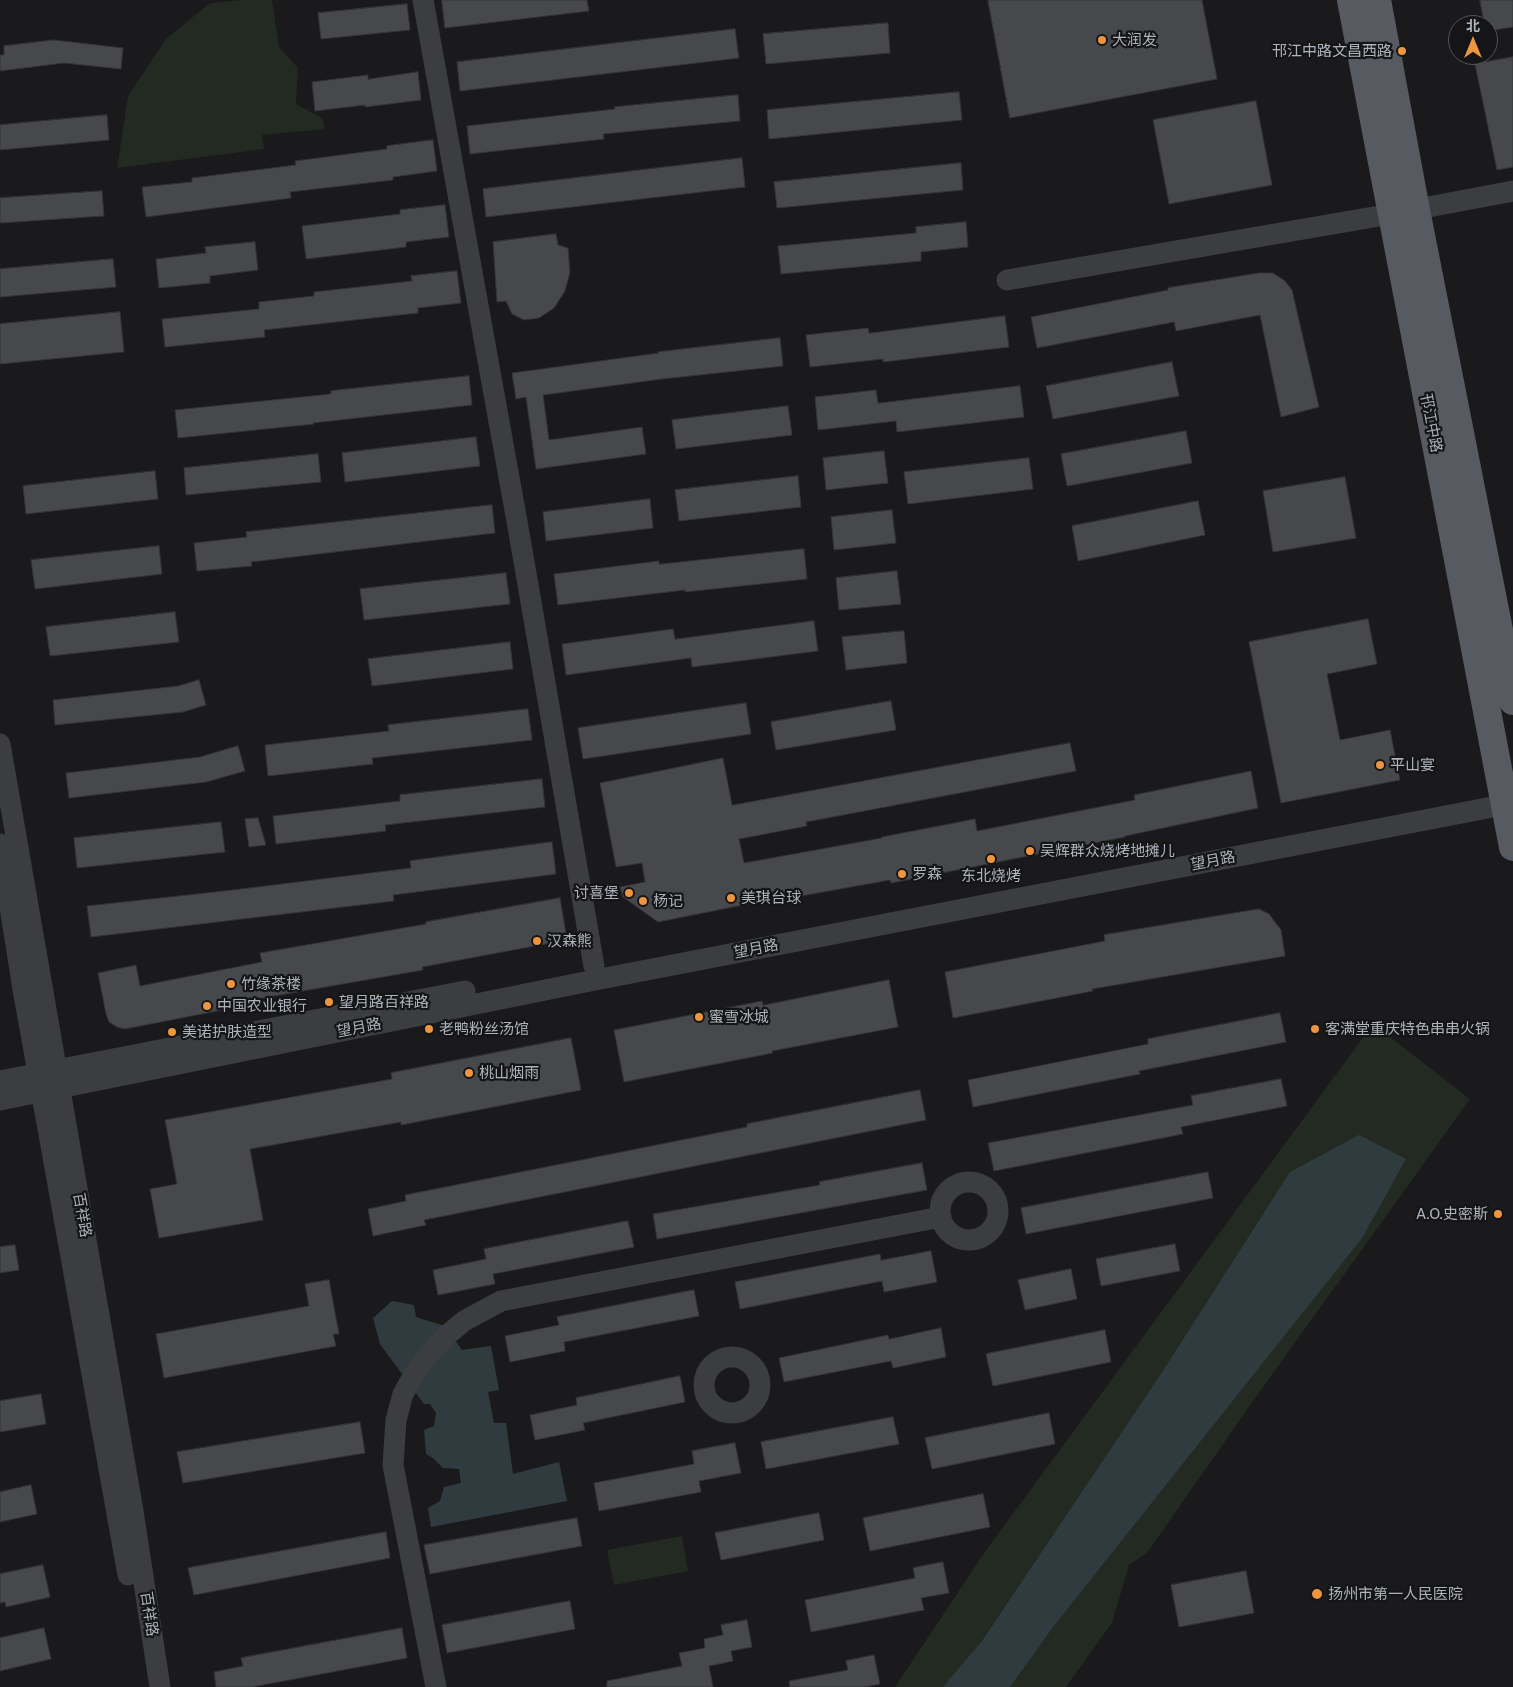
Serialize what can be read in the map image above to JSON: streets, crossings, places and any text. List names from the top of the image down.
{
  "streets": {
    "main road": ["邗江中路"],
    "street": ["望月路", "百祥路"]
  },
  "crossings": [
    ["邗江中路", "望月路"],
    ["望月路", "百祥路"]
  ],
  "places": [
    "大润发",
    "邗江中路文昌西路",
    "平山宴",
    "吴辉群众烧烤地摊儿",
    "东北烧烤",
    "罗森",
    "讨喜堡",
    "美琪台球",
    "杨记",
    "汉森熊",
    "竹缘茶楼",
    "望月路百祥路",
    "中国农业银行",
    "蜜雪冰城",
    "老鸭粉丝汤馆",
    "客满堂重庆特色串串火锅",
    "美诺护肤造型",
    "桃山烟雨",
    "A.O.史密斯",
    "扬州市第一人民医院"
  ],
  "north": "top"
}
